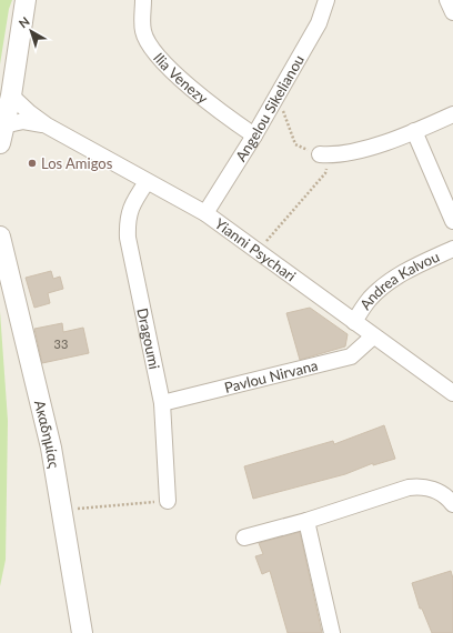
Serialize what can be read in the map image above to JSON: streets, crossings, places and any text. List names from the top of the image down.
{
  "streets": {
    "street": [
      "Ilia Venezy",
      "Angelou Sikelianou",
      "Yianni Psychari",
      "Andrea Kalvou",
      "Dragoumi",
      "Pavlou Nirvana",
      "Ακαδημίας"
    ]
  },
  "crossings": [
    ["Ilia Venezy", "Angelou Sikelianou"],
    ["Angelou Sikelianou", "Yianni Psychari"],
    ["Yianni Psychari", "Andrea Kalvou"],
    ["Yianni Psychari", "Dragoumi"],
    ["Yianni Psychari", "Pavlou Nirvana"],
    ["Dragoumi", "Pavlou Nirvana"]
  ],
  "places": ["Los Amigos"],
  "house_numbers": ["33"],
  "north": "top left"
}
